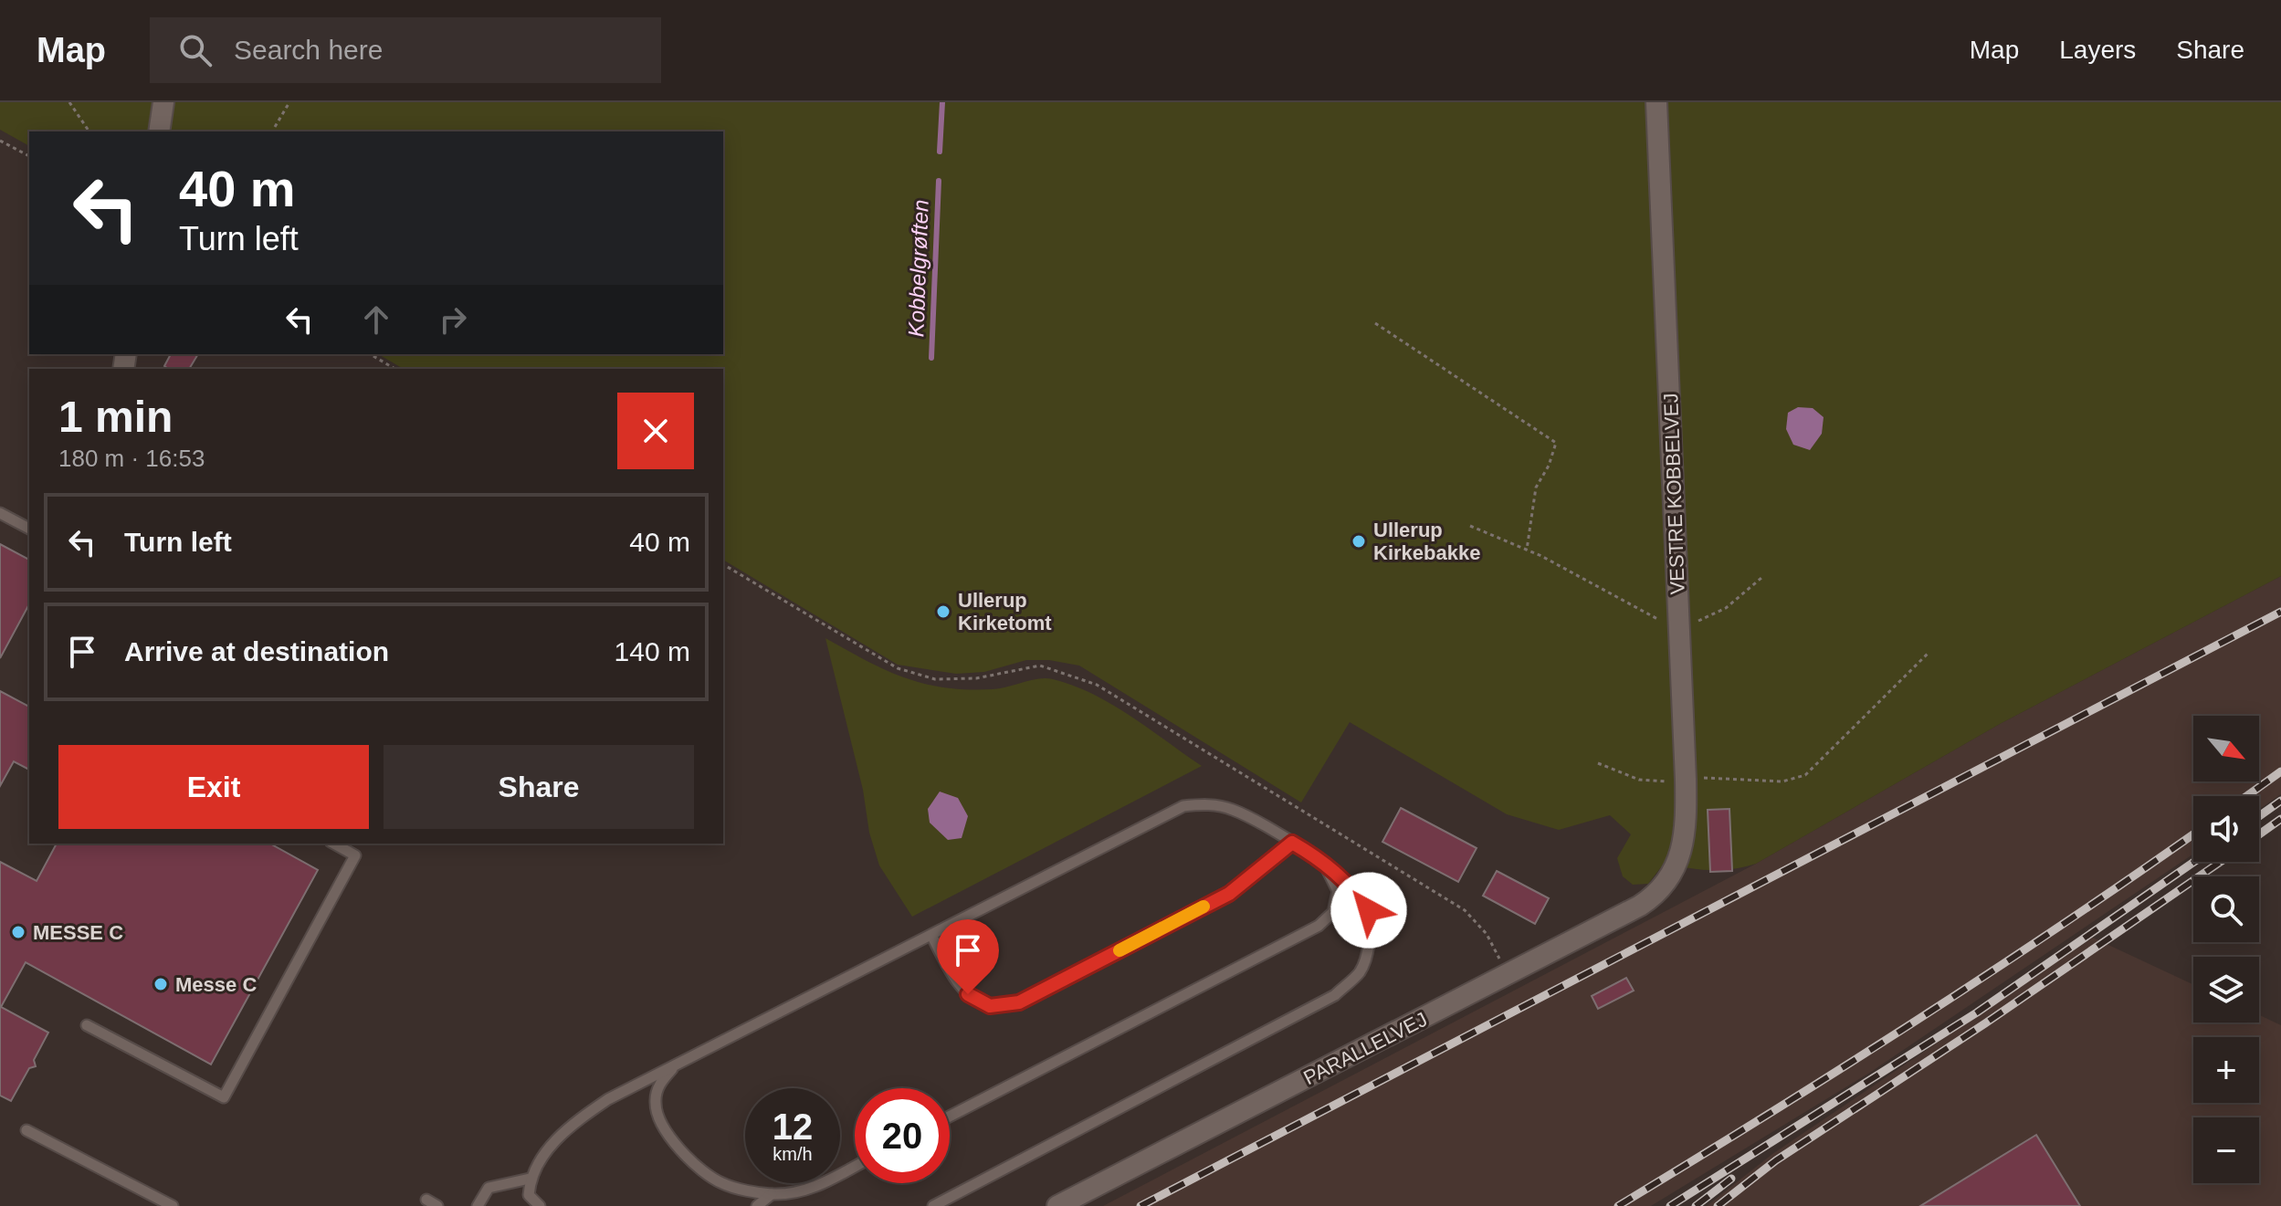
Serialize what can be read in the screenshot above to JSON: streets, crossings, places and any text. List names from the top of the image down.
{
  "streets": {
    "street": ["VESTRE KOBBELVEJ", "PARALLELVEJ"]
  },
  "crossings": [
    ["VESTRE KOBBELVEJ", "PARALLELVEJ"]
  ],
  "water": ["Kobbelgrøften"],
  "places": [
    "Ullerup Kirkebakke",
    "Ullerup Kirketomt",
    "MESSE C",
    "Messe C"
  ],
  "north": "bottom right",
  "page": {
    "header": "Map",
    "search": "Search here",
    "nav": ["Map", "Layers", "Share"],
    "turn": ["40 m", "Turn left"],
    "heading": ["1 min", "180 m · 16:53"],
    "list": [
      {
        "name": "Turn left",
        "value": "40 m"
      },
      {
        "name": "Arrive at destination",
        "value": "140 m"
      }
    ],
    "map_buttons": ["+", "−"],
    "buttons": ["Exit", "Share"],
    "speed": "12 km/h",
    "limit": "20"
  }
}
